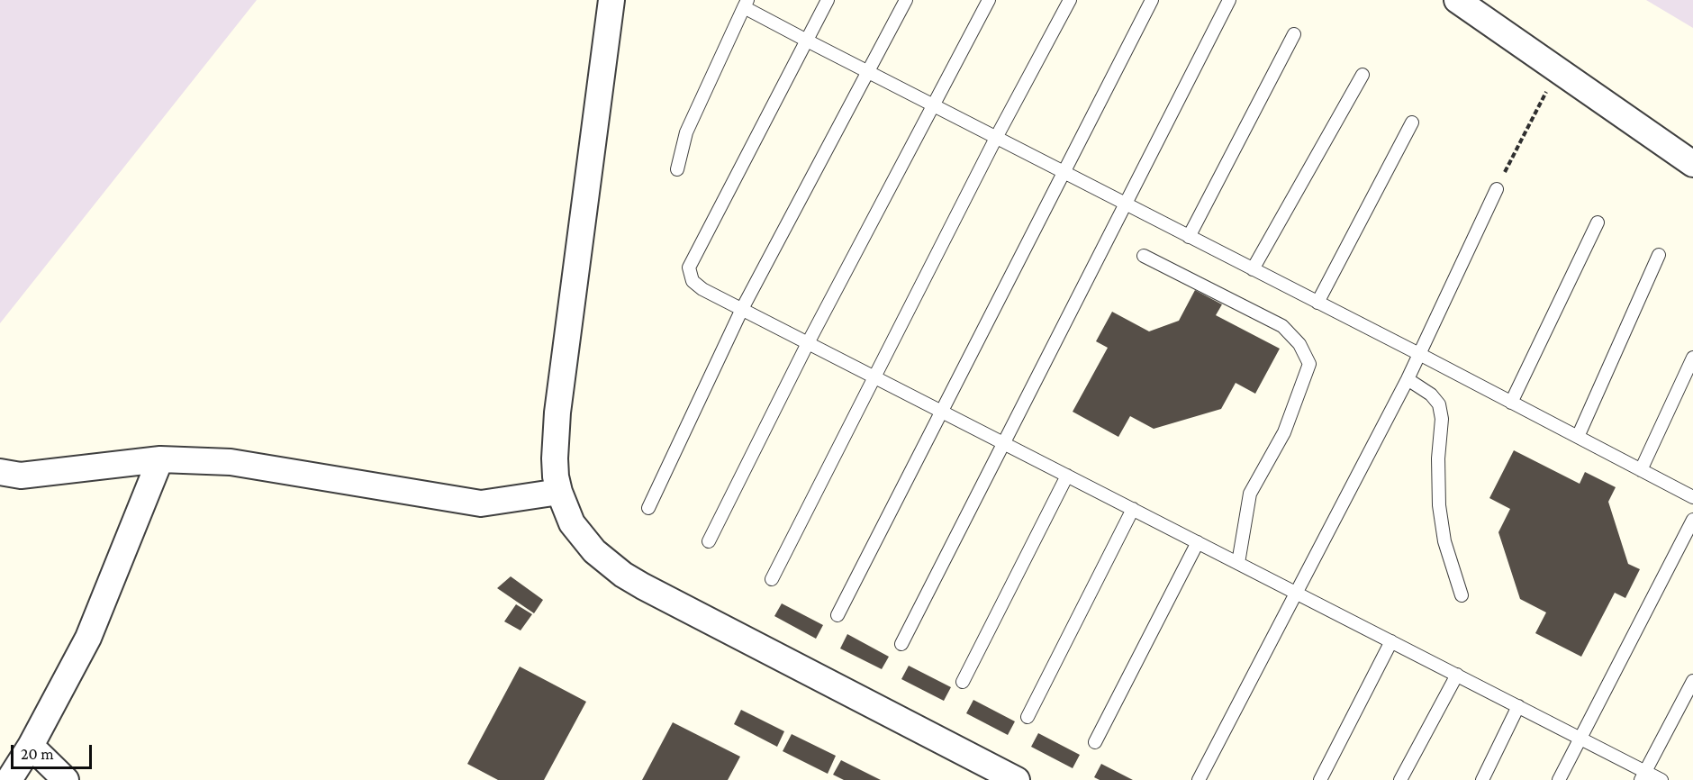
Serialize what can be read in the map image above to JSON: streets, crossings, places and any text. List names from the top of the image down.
{
  "scale_bar": "20 m"
}
